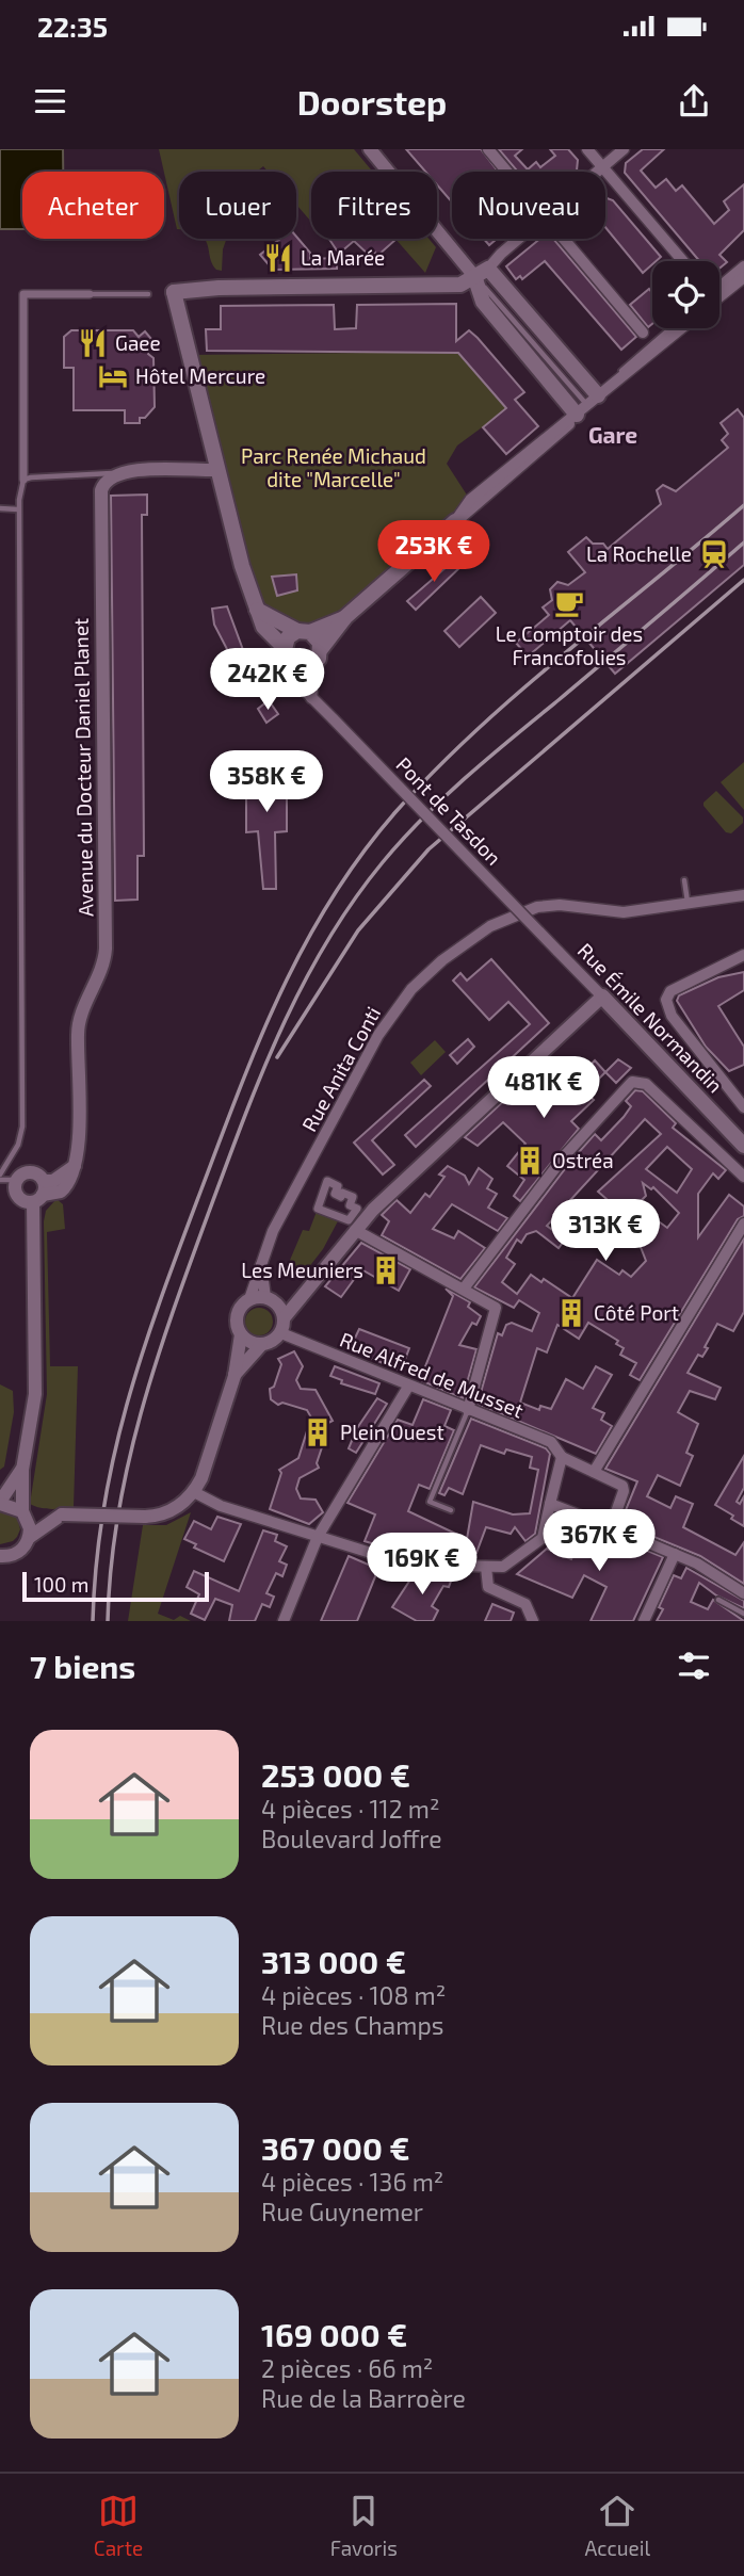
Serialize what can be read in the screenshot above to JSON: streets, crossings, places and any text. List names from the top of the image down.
{
  "streets": {
    "main road": ["Rue Émile Normandin"],
    "street": [
      "Avenue du Docteur Daniel Planet",
      "Pont de Tasdon",
      "Rue Anita Conti",
      "Rue Alfred de Musset"
    ]
  },
  "crossings": [
    ["Pont de Tasdon", "Rue Émile Normandin"],
    ["Rue Anita Conti", "Rue Alfred de Musset"]
  ],
  "districts": ["Gare"],
  "parks": ["Parc Renée Michaud dite \"Marcelle\""],
  "places": {
    "restaurant": ["La Marée", "Gaee"],
    "hotel": ["Hôtel Mercure"],
    "station": ["La Rochelle"],
    "cafe": ["Le Comptoir des Francofolies"],
    "building": [
      "Ostréa",
      "Les Meuniers",
      "Côté Port",
      "Plein Ouest"
    ]
  },
  "scale_bar": "100 m",
  "page": {
    "status": "22:35",
    "header": "Doorstep",
    "chip": [
      "Acheter",
      "Louer",
      "Filtres",
      "Nouveau"
    ],
    "price": [
      "253K €",
      "242K €",
      "358K €",
      "481K €",
      "313K €",
      "367K €",
      "169K €"
    ],
    "scale": "100 m",
    "heading": "7 biens",
    "list": [
      {
        "name": "253 000 €",
        "note": "4 pièces · 112 m² · Boulevard Joffre"
      },
      {
        "name": "313 000 €",
        "note": "4 pièces · 108 m² · Rue des Champs"
      },
      {
        "name": "367 000 €",
        "note": "4 pièces · 136 m² · Rue Guynemer"
      },
      {
        "name": "169 000 €",
        "note": "2 pièces · 66 m² · Rue de la Barroère"
      }
    ],
    "tabs": ["Carte", "Favoris", "Accueil"]
  }
}
